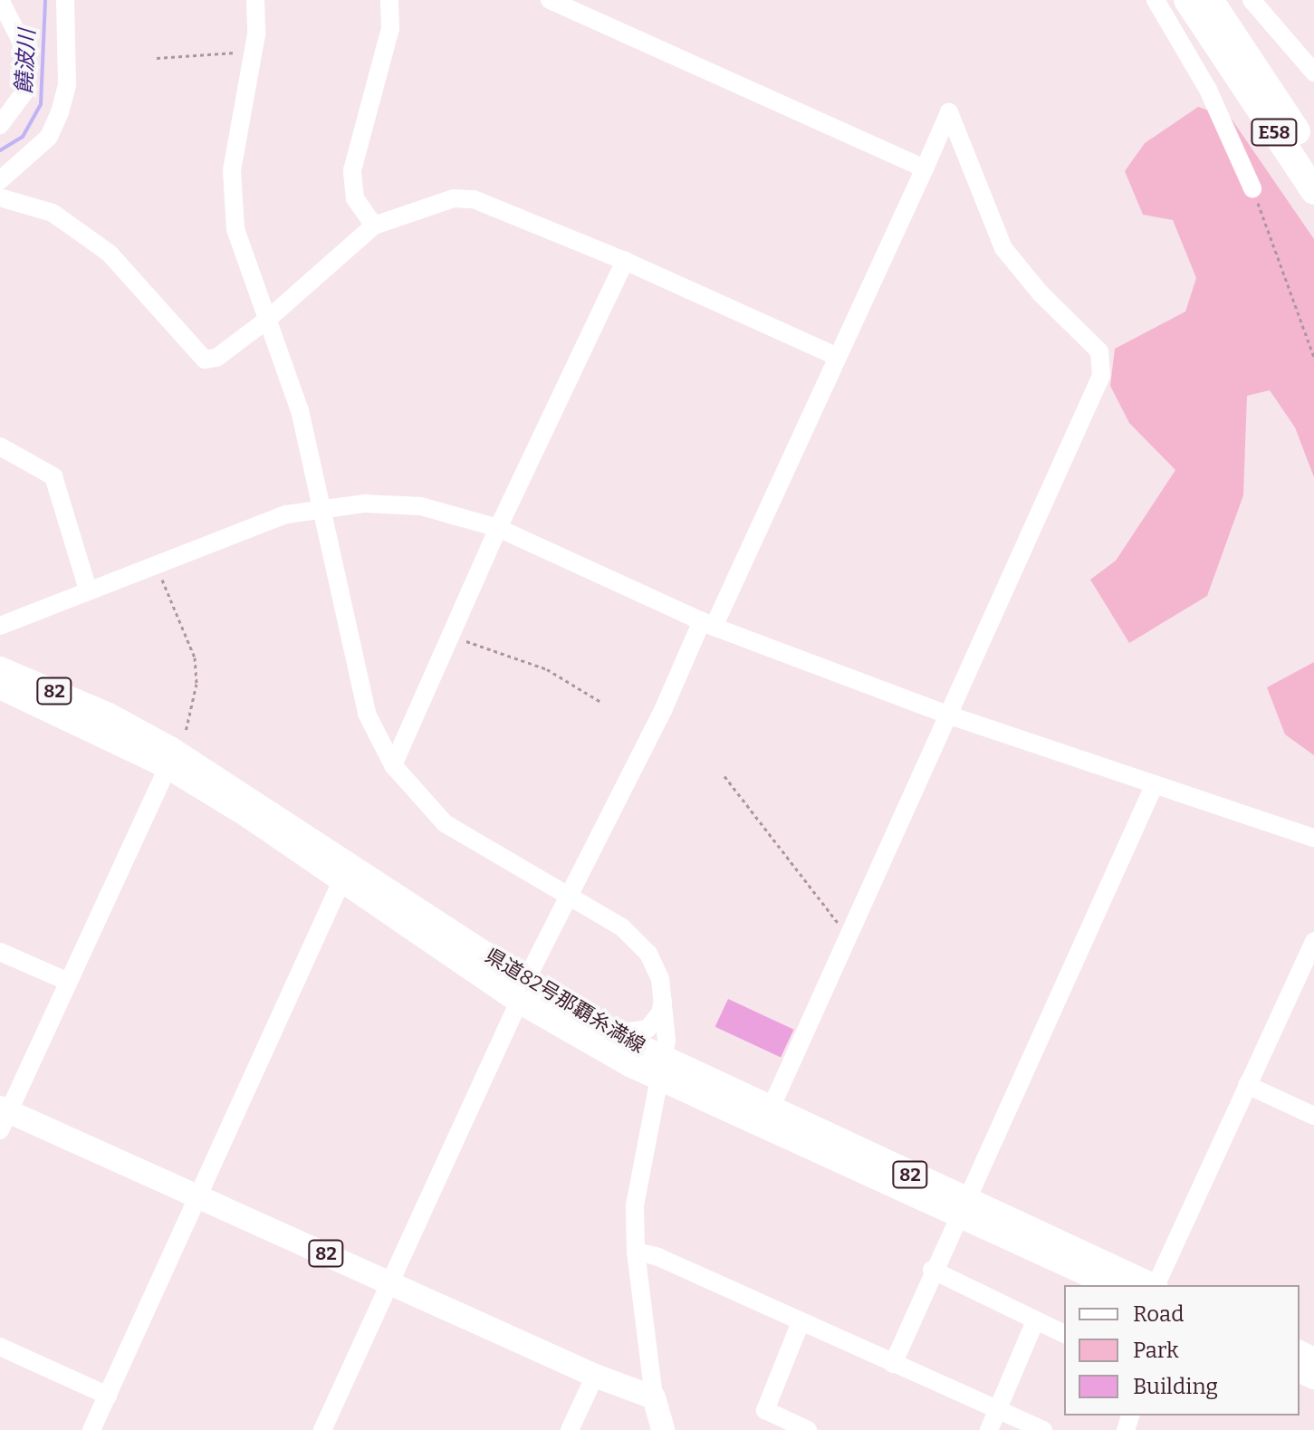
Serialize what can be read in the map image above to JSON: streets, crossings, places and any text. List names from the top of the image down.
{
  "streets": {
    "highway": ["E58"],
    "main road": ["82", "県道82号那覇糸満線"]
  },
  "water": ["饒波川"],
  "legend": ["Road", "Park", "Building"]
}
